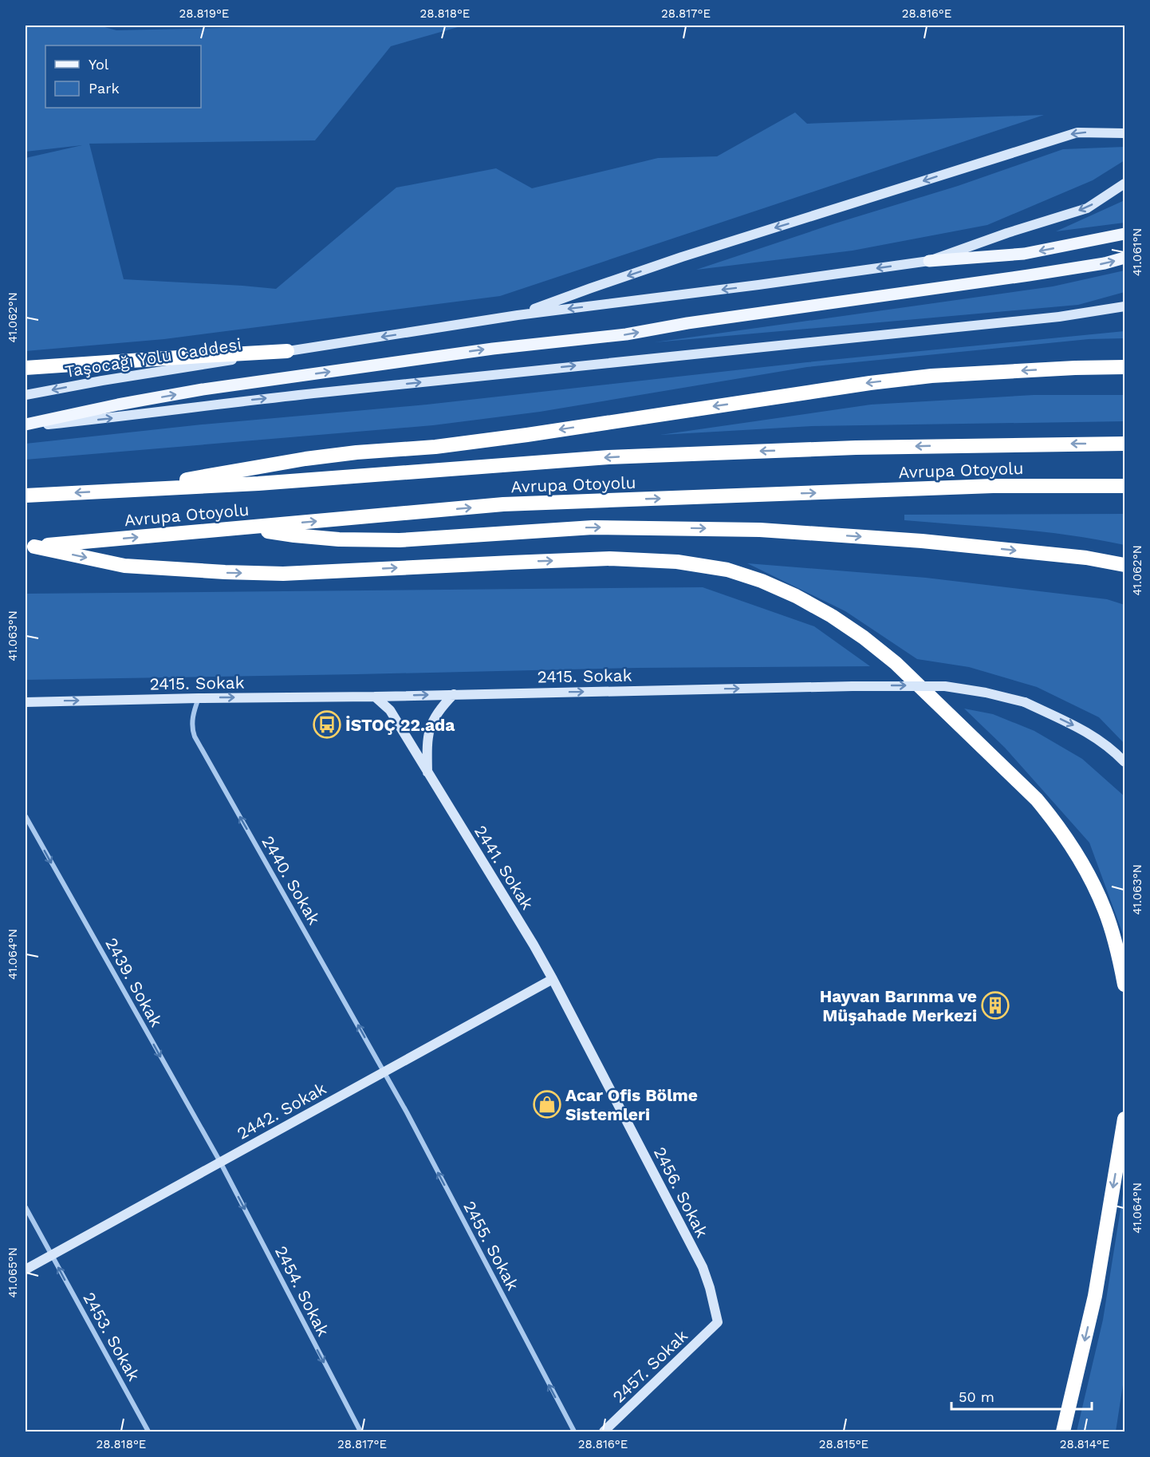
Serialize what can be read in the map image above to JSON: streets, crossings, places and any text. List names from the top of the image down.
{
  "streets": {
    "highway": ["Avrupa Otoyolu"],
    "main road": [
      "Taşocağı Yolu Caddesi",
      "2415. Sokak",
      "2441. Sokak",
      "2442. Sokak",
      "2456. Sokak",
      "2457. Sokak"
    ],
    "street": [
      "2440. Sokak",
      "2439. Sokak",
      "2455. Sokak",
      "2454. Sokak",
      "2453. Sokak"
    ]
  },
  "crossings": [
    ["2415. Sokak", "2441. Sokak"],
    ["2415. Sokak", "2440. Sokak"],
    ["2441. Sokak", "2442. Sokak"],
    ["2441. Sokak", "2456. Sokak"],
    ["2440. Sokak", "2442. Sokak"],
    ["2440. Sokak", "2455. Sokak"],
    ["2439. Sokak", "2442. Sokak"],
    ["2439. Sokak", "2454. Sokak"],
    ["2442. Sokak", "2456. Sokak"],
    ["2442. Sokak", "2455. Sokak"],
    ["2442. Sokak", "2454. Sokak"],
    ["2442. Sokak", "2453. Sokak"],
    ["2456. Sokak", "2457. Sokak"]
  ],
  "one_way": [
    "2415. Sokak",
    "2440. Sokak",
    "2439. Sokak",
    "2455. Sokak",
    "2454. Sokak",
    "2453. Sokak"
  ],
  "places": {
    "bus stop": ["İSTOÇ 22.ada"],
    "building": ["Hayvan Barınma ve Müşahade Merkezi"],
    "shop": ["Acar Ofis Bölme Sistemleri"]
  },
  "legend": ["Yol", "Park"],
  "scale_bar": "50 m",
  "coordinates": [
    "28.819°E",
    "28.818°E",
    "28.817°E",
    "28.816°E",
    "41.061°N",
    "41.062°N",
    "41.063°N",
    "41.064°N",
    "41.065°N",
    "28.815°E",
    "28.814°E"
  ]
}
